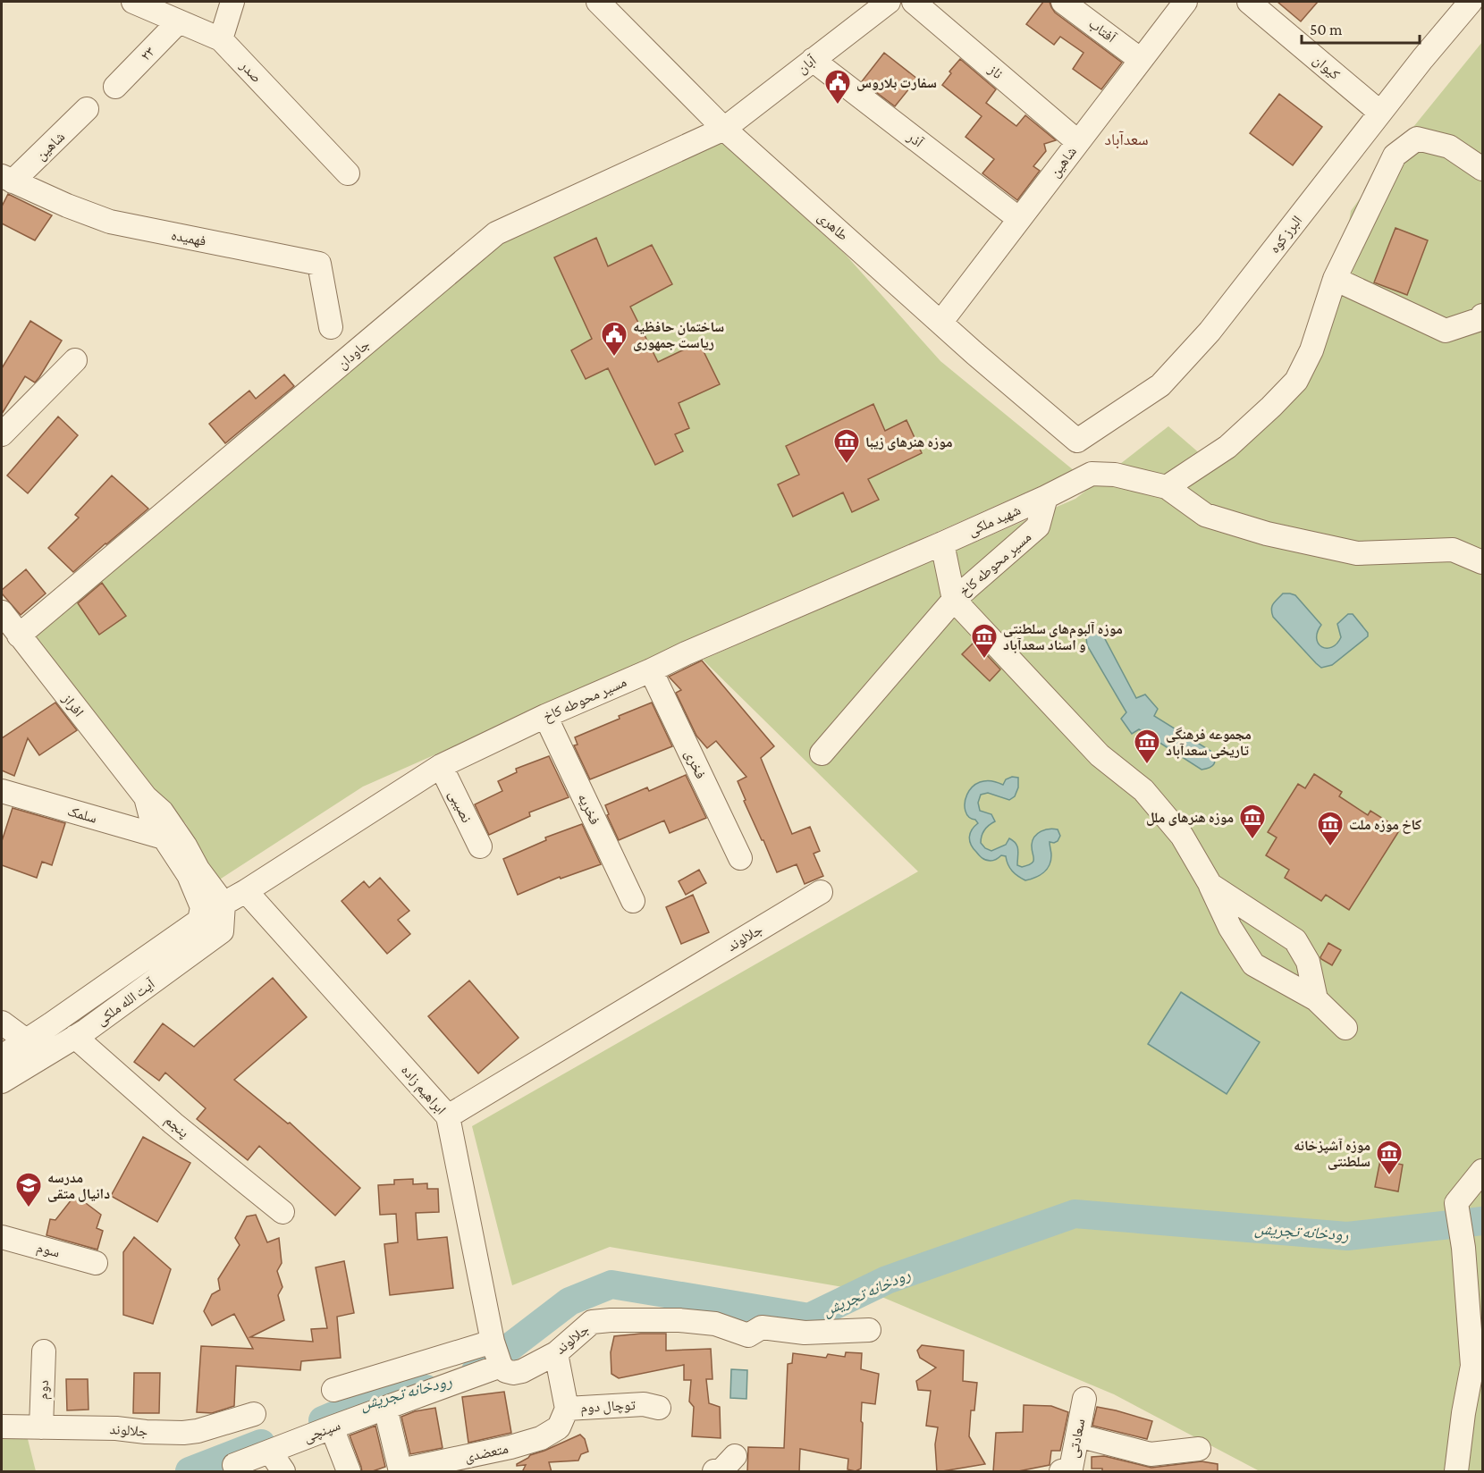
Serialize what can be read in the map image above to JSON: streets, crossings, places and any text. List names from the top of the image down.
{
  "streets": {
    "street": [
      "آفتاب",
      "۲۳",
      "آبان",
      "کیوان",
      "صدر",
      "ناز",
      "آذر",
      "شاهین",
      "طاهری",
      "البرز کوه",
      "فهمیده",
      "جاودان",
      "شهید ملکی",
      "مسیر محوطه کاخ",
      "افراز",
      "فخری",
      "نصیبی",
      "فخریه",
      "سلمک",
      "جلالوند",
      "آیت الله ملکی",
      "ابراهیم زاده",
      "پنجم",
      "سوم",
      "دوم",
      "توچال دوم",
      "سپنچی",
      "سعادتی",
      "متعضدی"
    ]
  },
  "crossings": [
    ["آفتاب", "شاهین"],
    ["۲۳", "صدر"],
    ["آبان", "آذر"],
    ["آبان", "طاهری"],
    ["آبان", "جاودان"],
    ["کیوان", "البرز کوه"],
    ["ناز", "شاهین"],
    ["آذر", "شاهین"],
    ["شاهین", "طاهری"],
    ["شاهین", "فهمیده"],
    ["طاهری", "البرز کوه"],
    ["طاهری", "جاودان"],
    ["جاودان", "افراز"],
    ["شهید ملکی", "مسیر محوطه کاخ"],
    ["مسیر محوطه کاخ", "فخری"],
    ["مسیر محوطه کاخ", "نصیبی"],
    ["مسیر محوطه کاخ", "فخریه"],
    ["مسیر محوطه کاخ", "آیت الله ملکی"],
    ["مسیر محوطه کاخ", "ابراهیم زاده"],
    ["افراز", "سلمک"],
    ["افراز", "آیت الله ملکی"],
    ["جلالوند", "ابراهیم زاده"],
    ["جلالوند", "دوم"],
    ["جلالوند", "سپنچی"],
    ["آیت الله ملکی", "ابراهیم زاده"],
    ["آیت الله ملکی", "پنجم"],
    ["توچال دوم", "متعضدی"],
    ["سپنچی", "متعضدی"]
  ],
  "districts": ["سعدآباد"],
  "water": ["رودخانه تجریش"],
  "places": {
    "public building": ["سفارت بلاروس", "ساختمان حافظیه ریاست جمهوری"],
    "museum": [
      "موزه هنرهای زیبا",
      "موزه آلبوم‌های سلطنتی و اسناد سعدآباد",
      "مجموعه فرهنگی تاریخی سعدآباد",
      "موزه هنرهای ملل",
      "کاخ موزه ملت",
      "موزه آشپزخانه سلطنتی"
    ],
    "school or university": ["مدرسه دانیال متقی"]
  },
  "scale_bar": "50 m"
}
